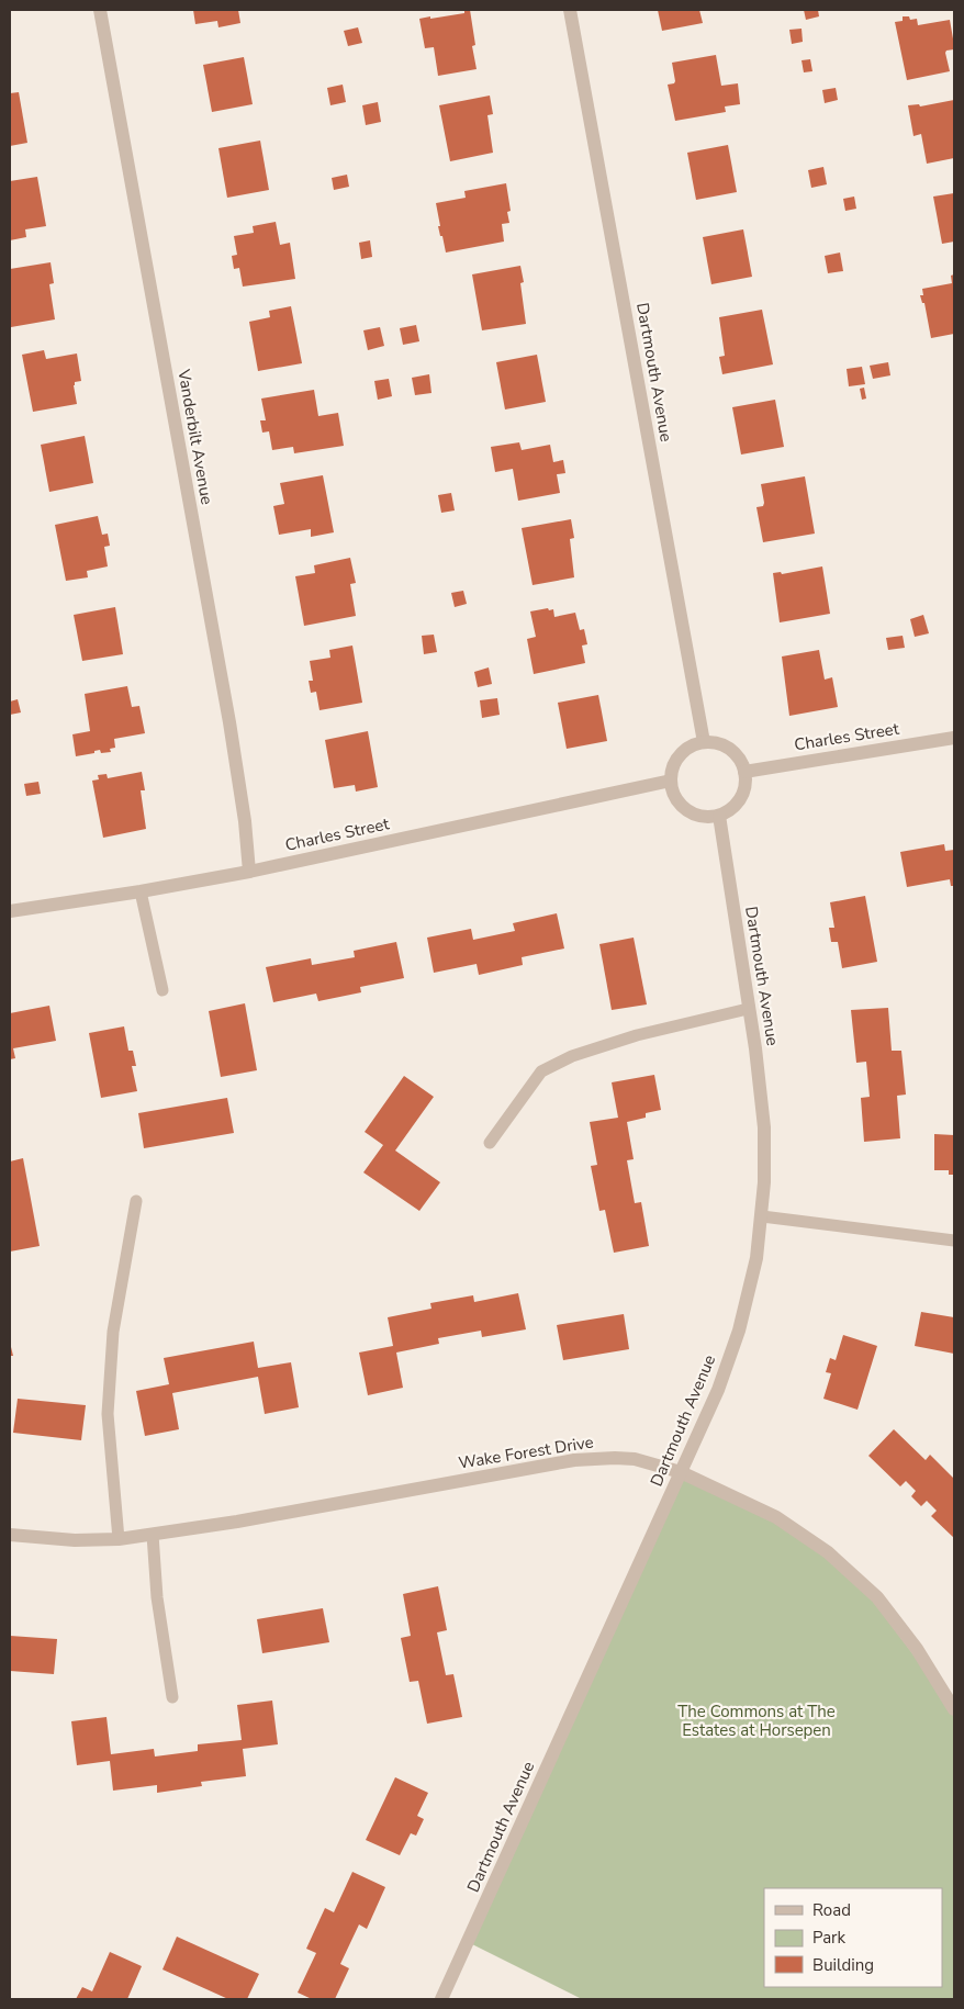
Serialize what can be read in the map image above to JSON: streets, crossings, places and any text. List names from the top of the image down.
{
  "streets": {
    "street": [
      "Dartmouth Avenue",
      "Vanderbilt Avenue",
      "Charles Street",
      "Wake Forest Drive"
    ]
  },
  "crossings": [
    ["Dartmouth Avenue", "Charles Street"],
    ["Dartmouth Avenue", "Wake Forest Drive"],
    ["Vanderbilt Avenue", "Charles Street"]
  ],
  "parks": ["The Commons at The Estates at Horsepen"],
  "legend": ["Road", "Park", "Building"]
}
